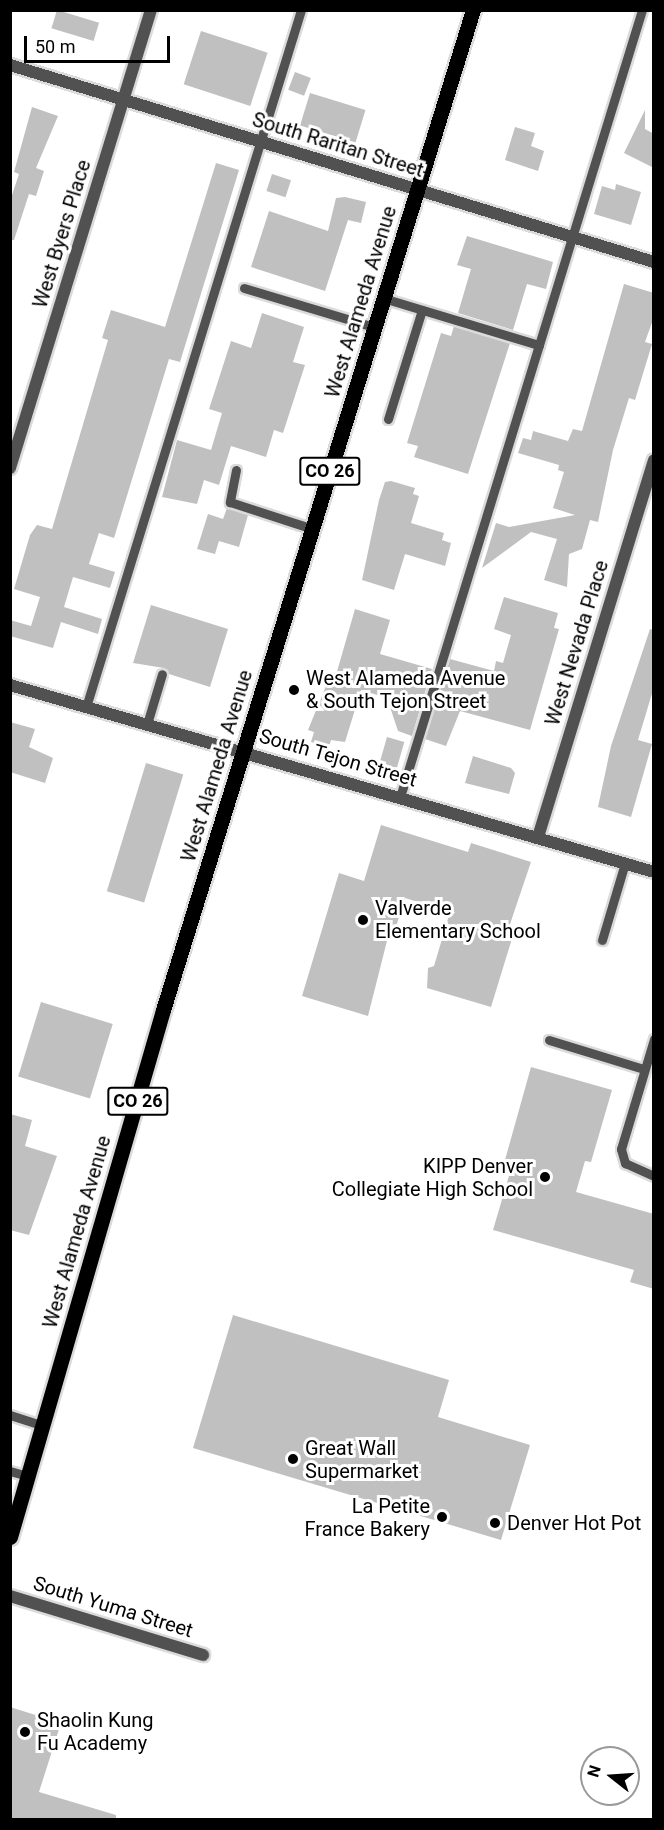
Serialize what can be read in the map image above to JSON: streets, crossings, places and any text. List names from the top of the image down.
{
  "streets": {
    "main road": ["West Alameda Avenue", "CO 26"],
    "street": [
      "South Raritan Street",
      "West Byers Place",
      "West Nevada Place",
      "South Tejon Street",
      "South Yuma Street"
    ]
  },
  "crossings": [
    ["South Raritan Street", "West Byers Place"],
    ["South Raritan Street", "West Alameda Avenue"],
    ["West Alameda Avenue", "South Tejon Street"],
    ["West Nevada Place", "South Tejon Street"]
  ],
  "places": [
    "West Alameda Avenue & South Tejon Street",
    "Valverde Elementary School",
    "KIPP Denver Collegiate High School",
    "Great Wall Supermarket",
    "La Petite France Bakery",
    "Denver Hot Pot",
    "Shaolin Kung Fu Academy"
  ],
  "scale_bar": "50 m",
  "north": "left"
}
